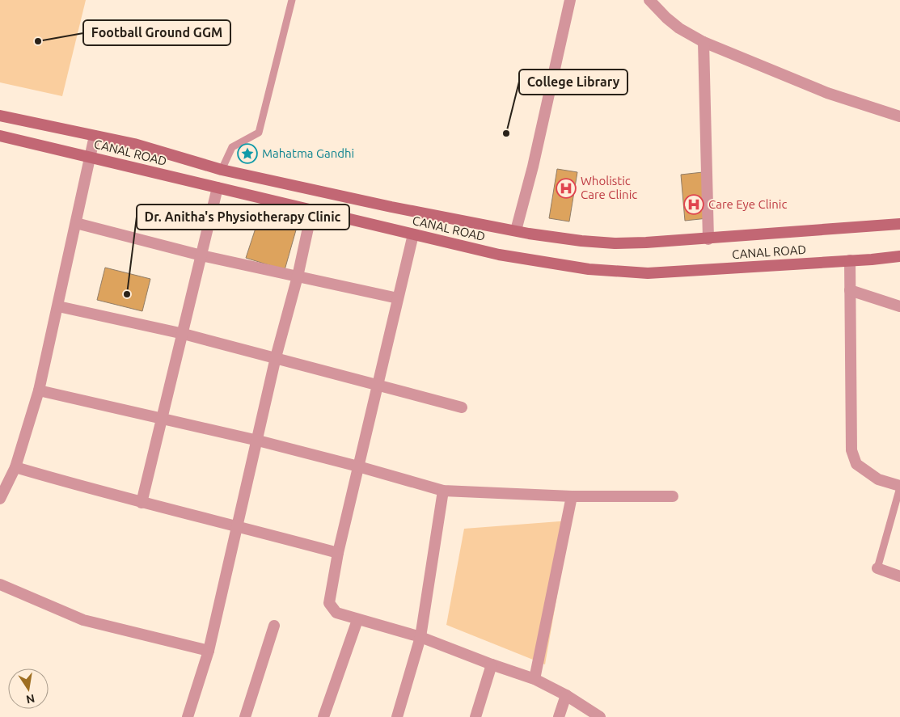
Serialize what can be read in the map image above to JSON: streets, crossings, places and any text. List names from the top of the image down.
{
  "streets": {
    "main road": ["CANAL ROAD"]
  },
  "places": {
    "other": ["Football Ground GGM", "College Library", "Dr. Anitha's Physiotherapy Clinic"],
    "place": ["Mahatma Gandhi"],
    "hospital": ["Wholistic Care Clinic", "Care Eye Clinic"]
  },
  "north": "bottom"
}
